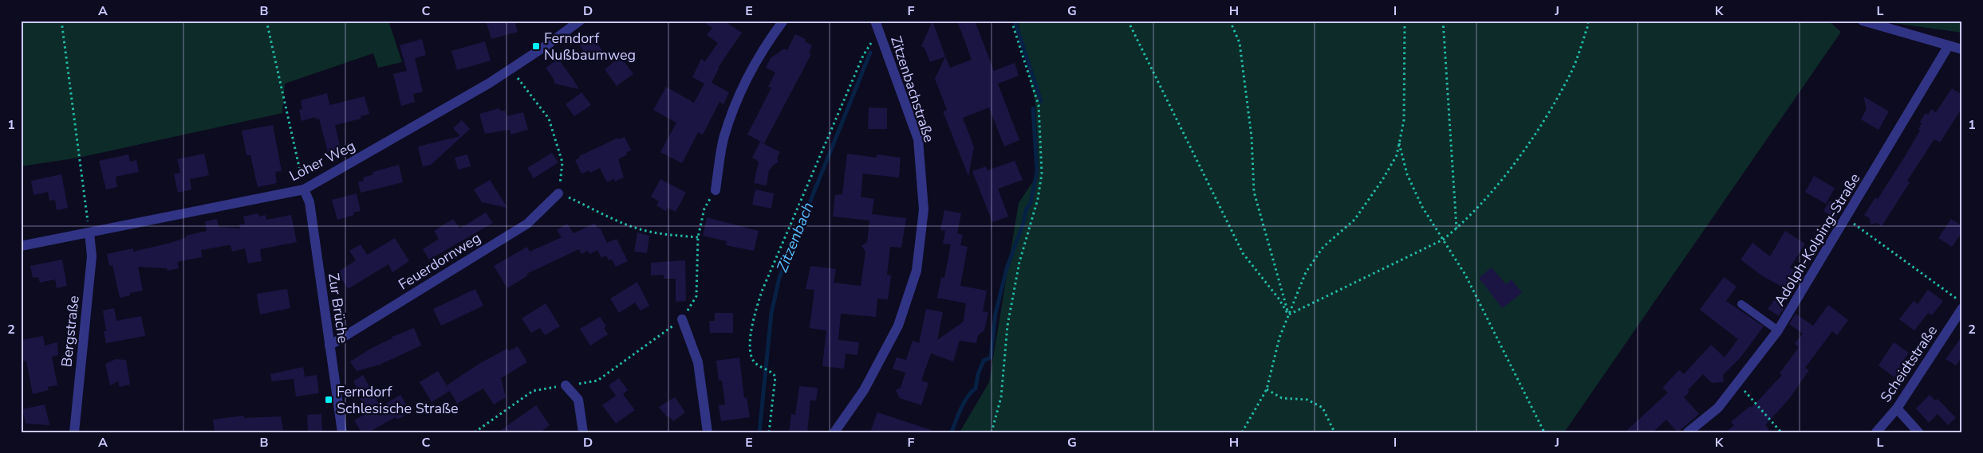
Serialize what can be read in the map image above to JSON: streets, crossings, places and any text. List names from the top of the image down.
{
  "streets": {
    "street": [
      "Zitzenbachstraße",
      "Loher Weg",
      "Adolph-Kolping-Straße",
      "Feuerdornweg",
      "Zur Brüche",
      "Bergstraße",
      "Scheidtstraße"
    ]
  },
  "crossings": [
    ["Loher Weg", "Zur Brüche"],
    ["Loher Weg", "Bergstraße"],
    ["Feuerdornweg", "Zur Brüche"]
  ],
  "water": ["Zitzenbach"],
  "places": {
    "transit": ["Ferndorf Nußbaumweg", "Ferndorf Schlesische Straße"]
  },
  "grid": {
    "columns": [
      "A",
      "B",
      "C",
      "D",
      "E",
      "F",
      "G",
      "H",
      "I",
      "J",
      "K",
      "L"
    ],
    "rows": ["1", "2"]
  }
}
